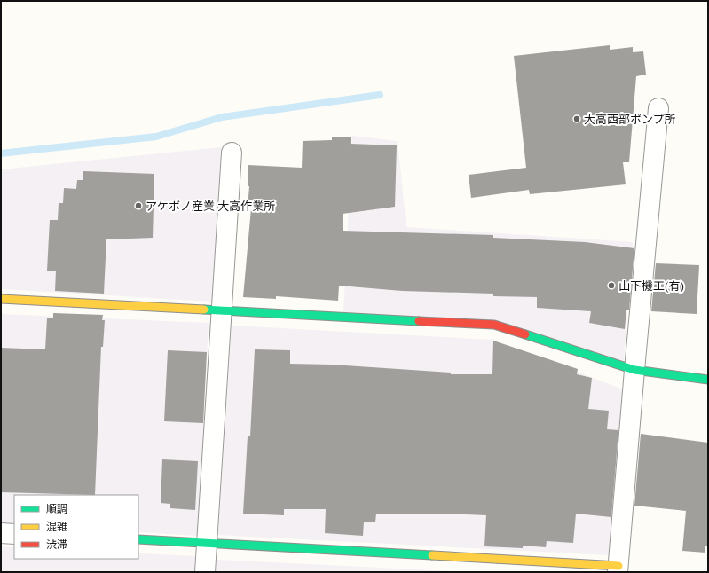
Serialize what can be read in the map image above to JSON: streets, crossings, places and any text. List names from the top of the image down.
{
  "places": ["大高西部ポンプ所", "アケボノ産業 大高作業所", "山下機工(有)"],
  "legend": ["順調", "混雑", "渋滞"]
}
